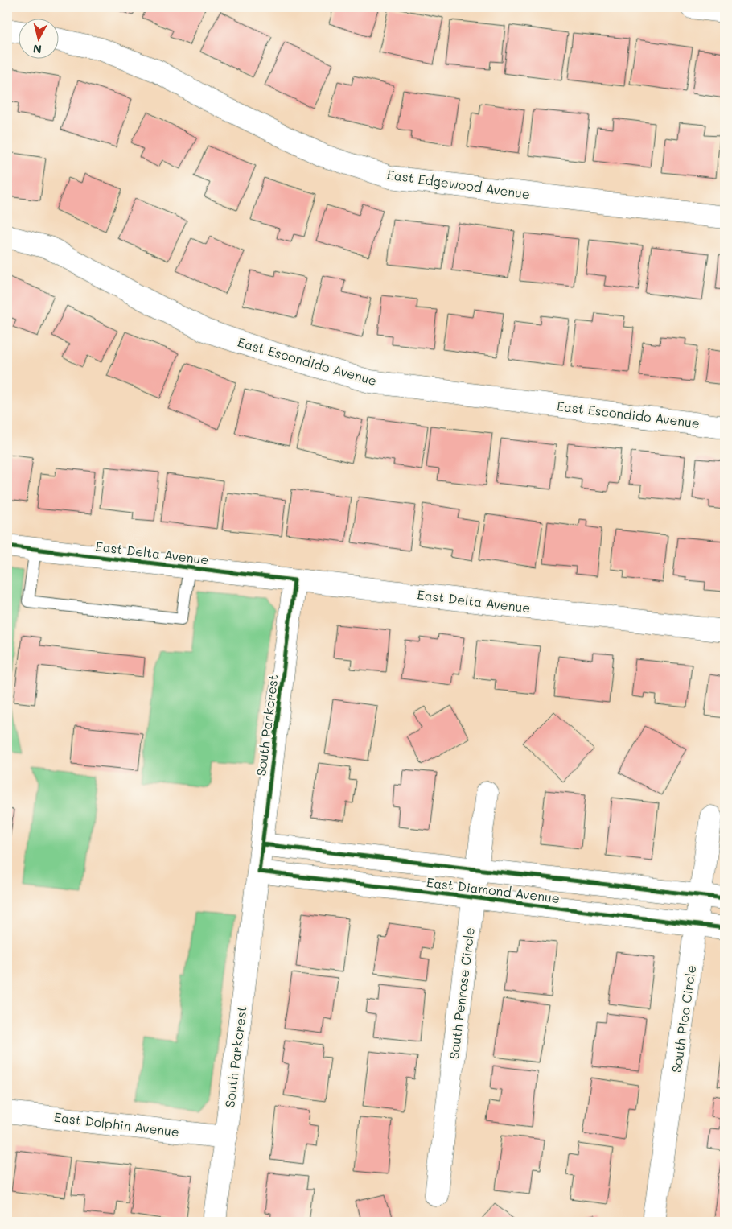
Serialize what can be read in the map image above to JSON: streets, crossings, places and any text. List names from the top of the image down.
{
  "streets": {
    "street": [
      "East Edgewood Avenue",
      "East Escondido Avenue",
      "East Delta Avenue",
      "South Parkcrest",
      "East Diamond Avenue",
      "South Penrose Circle",
      "South Pico Circle",
      "East Dolphin Avenue"
    ]
  },
  "crossings": [
    ["East Delta Avenue", "South Parkcrest"],
    ["South Parkcrest", "East Diamond Avenue"],
    ["South Parkcrest", "East Dolphin Avenue"],
    ["East Diamond Avenue", "South Penrose Circle"],
    ["East Diamond Avenue", "South Pico Circle"]
  ],
  "north": "bottom"
}
